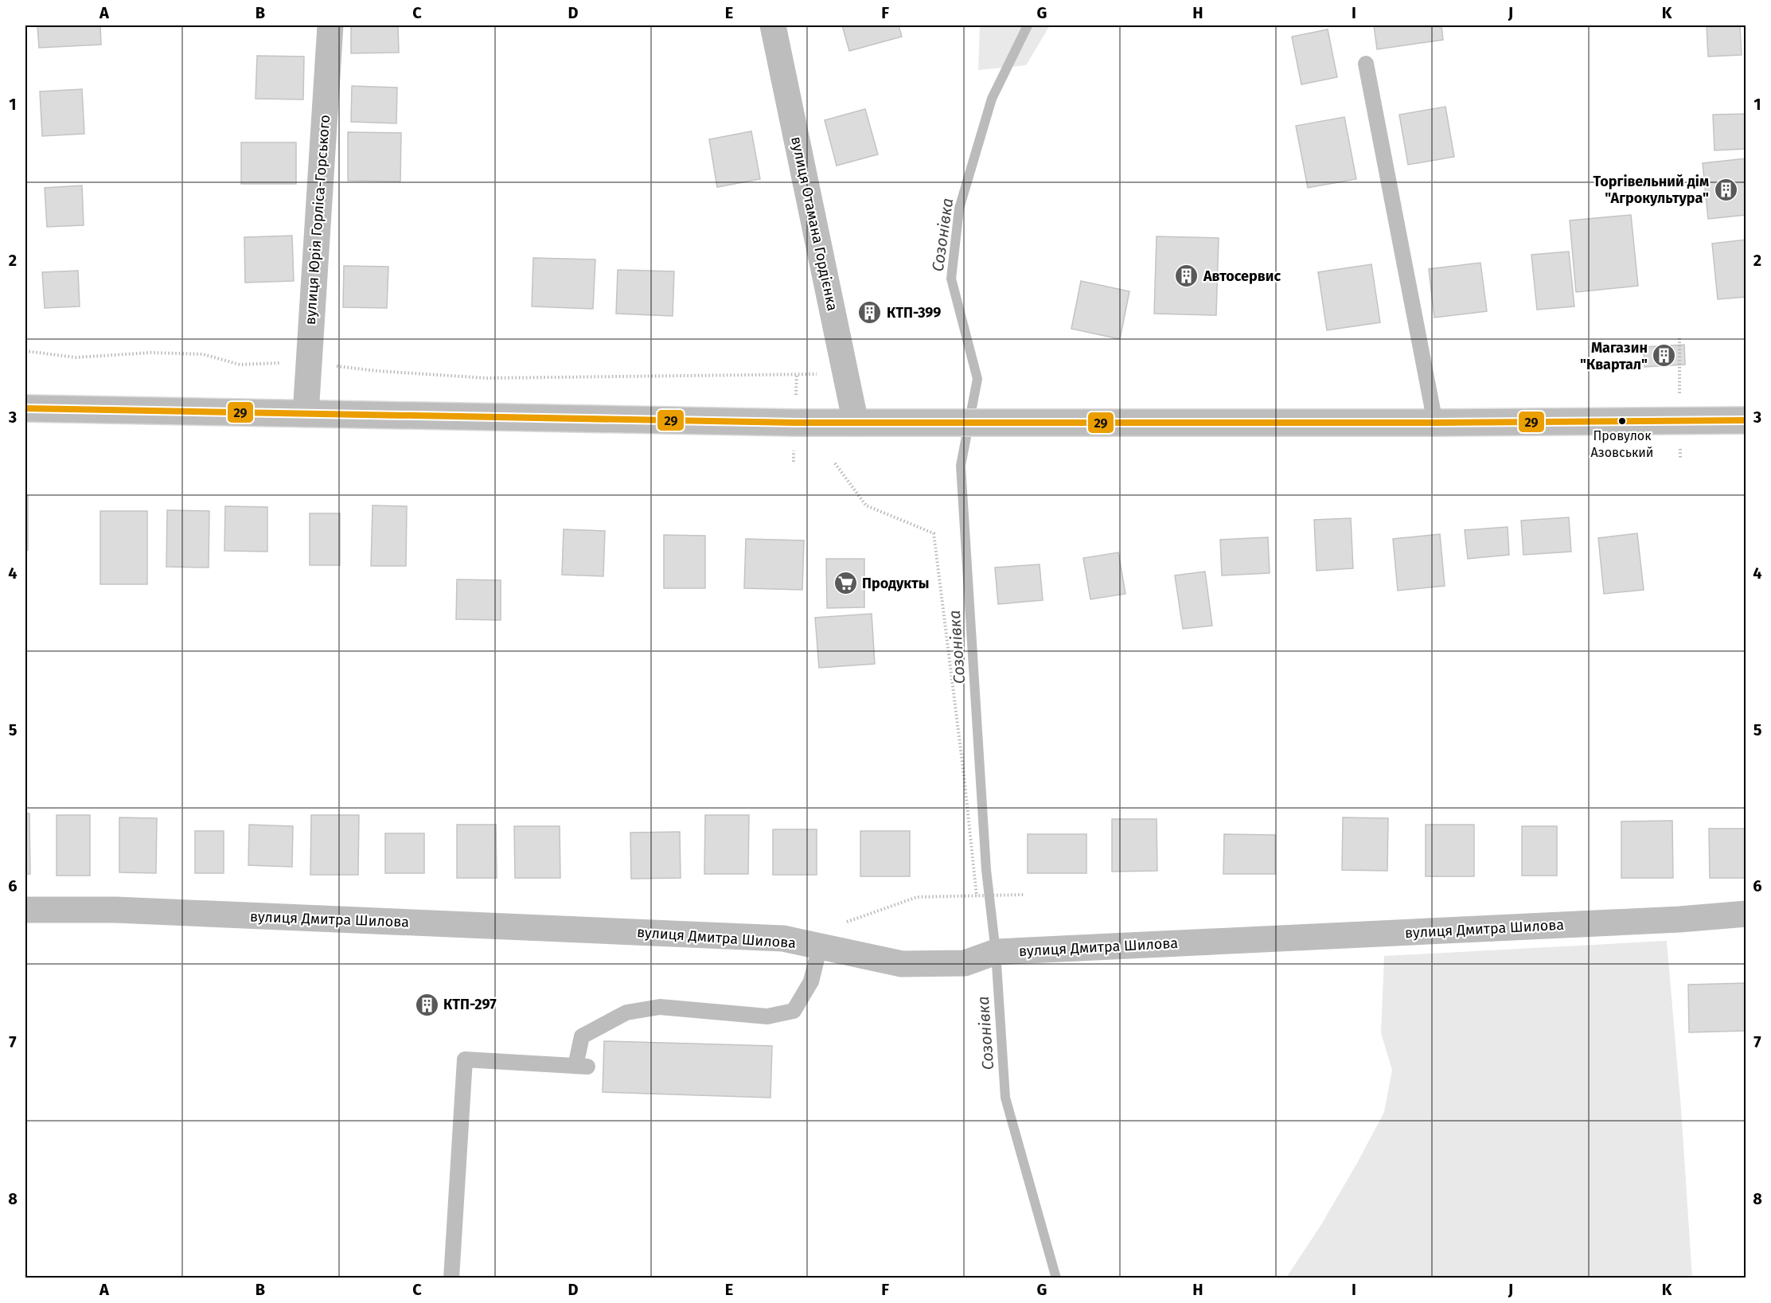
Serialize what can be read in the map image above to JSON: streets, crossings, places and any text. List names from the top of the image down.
{
  "streets": {
    "street": ["вулиця Юрія Горліса-Горського", "вулиця Отамана Гордієнка", "вулиця Дмитра Шилова"]
  },
  "water": ["Созонівка"],
  "places": {
    "building": [
      "Торгівельний дім \"Агрокультура\"",
      "Автосервис",
      "КТП-399",
      "Магазин \"Квартал\"",
      "КТП-297"
    ],
    "other": ["Провулок Азовський"],
    "supermarket": ["Продукты"]
  },
  "lines": ["transit line 29"],
  "grid": {
    "columns": [
      "A",
      "B",
      "C",
      "D",
      "E",
      "F",
      "G",
      "H",
      "I",
      "J",
      "K"
    ],
    "rows": [
      "1",
      "2",
      "3",
      "4",
      "5",
      "6",
      "7",
      "8"
    ]
  }
}
